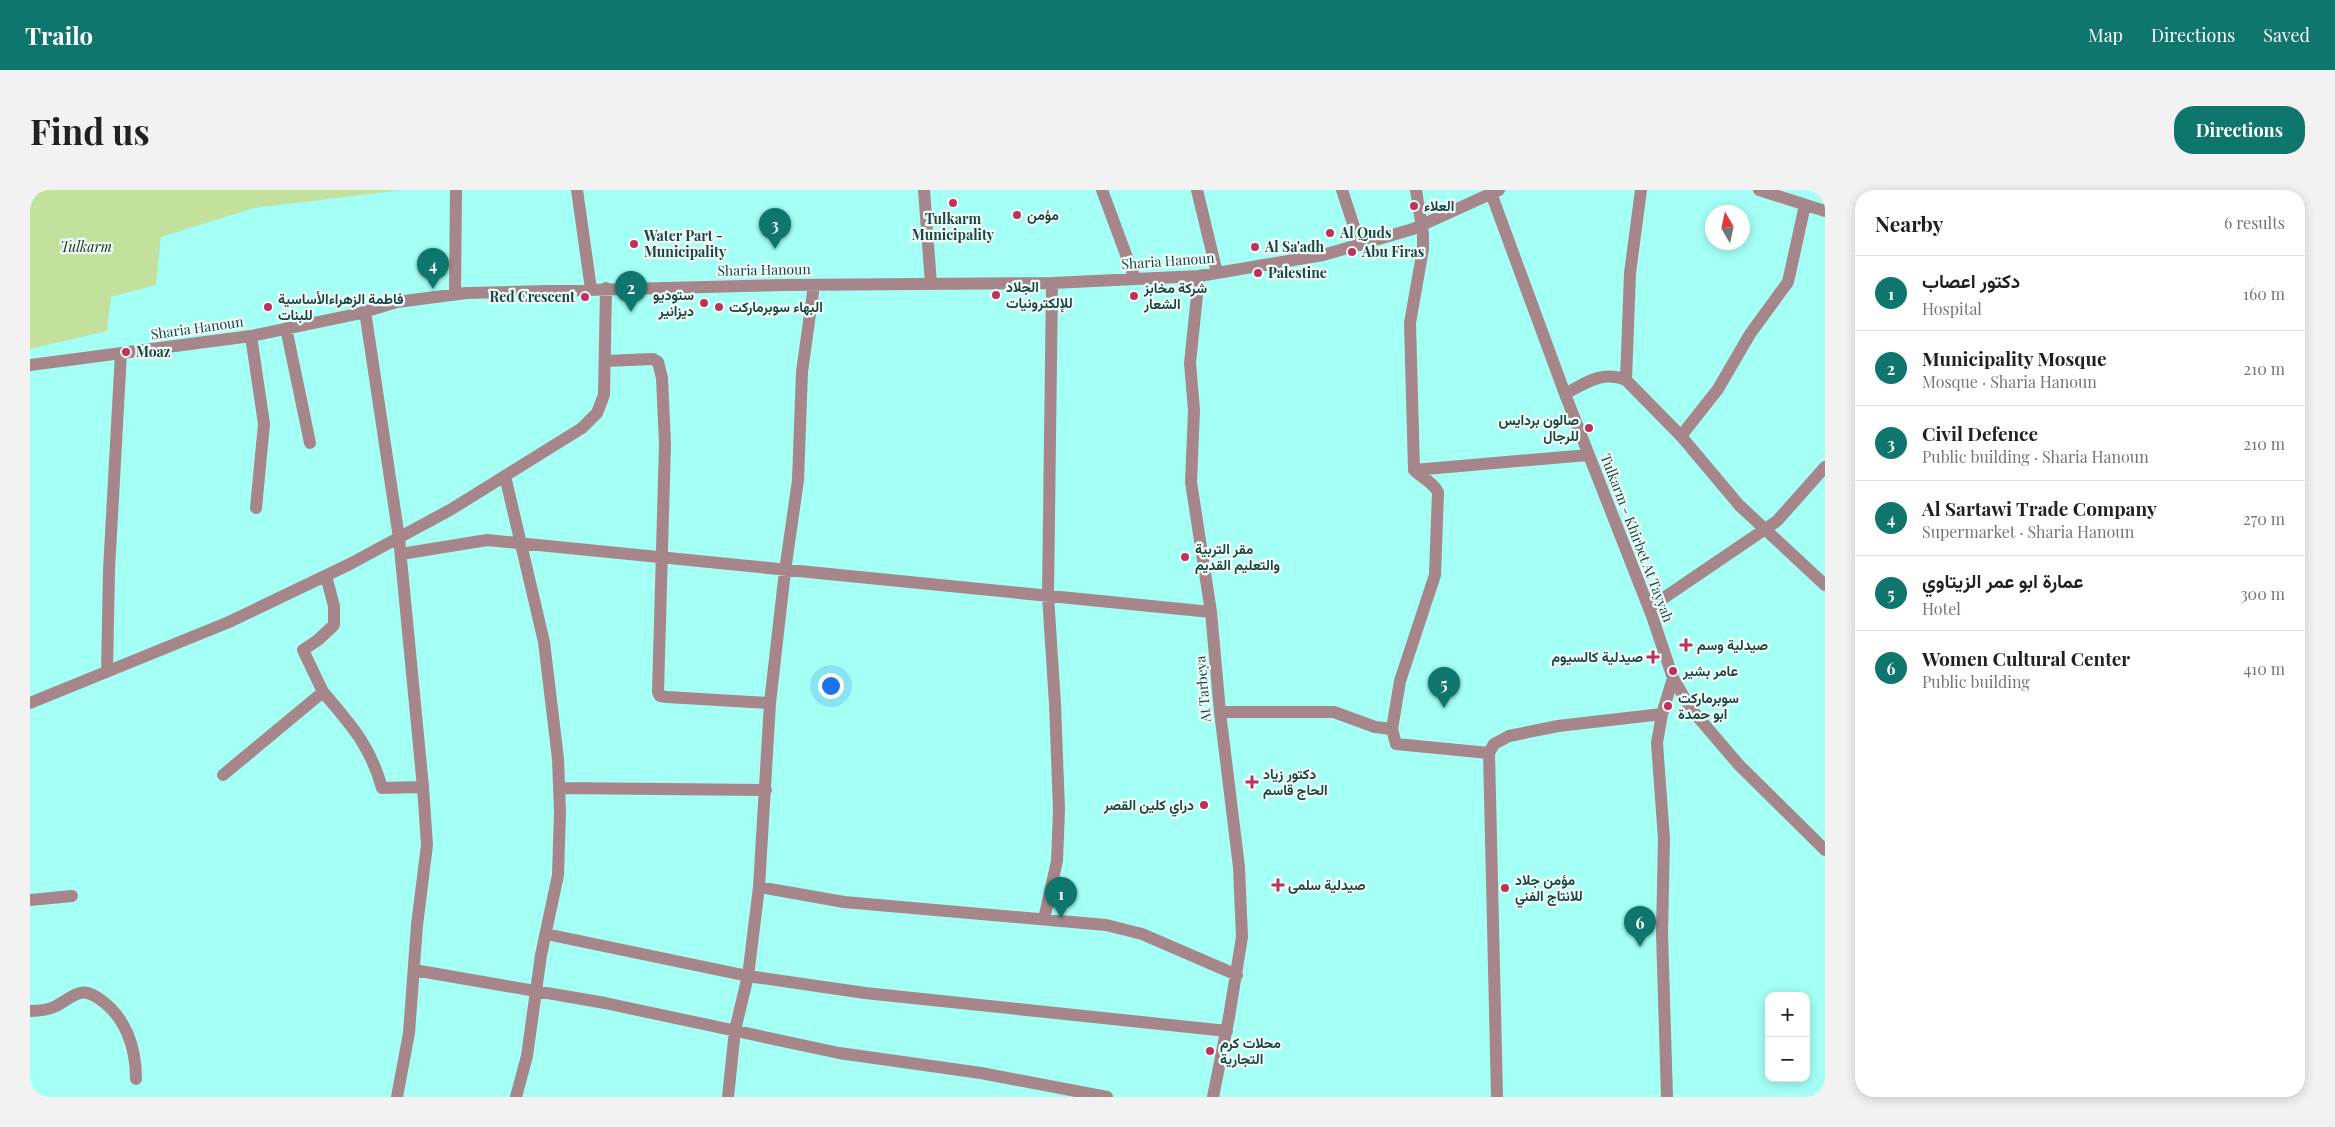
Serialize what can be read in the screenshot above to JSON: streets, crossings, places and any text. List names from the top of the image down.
{
  "streets": {
    "street": ["Sharia Hanoun", "Tulkarm - Khirbet At Tayyah", "At Tarbeya"]
  },
  "crossings": [
    ["Sharia Hanoun", "Tulkarm - Khirbet At Tayyah"],
    ["Sharia Hanoun", "At Tarbeya"]
  ],
  "parks": ["Tulkarm"],
  "places": {
    "other": [
      "Tulkarm Municipality",
      "العلاء",
      "مؤمن",
      "Al Quds",
      "Water Part - Municipality",
      "Al Sa'adh",
      "Abu Firas",
      "Palestine",
      "الجلاد للإلكترونيات",
      "شركة مخابز الشعار",
      "Red Crescent",
      "ستوديو ديزانير",
      "فاطمة الزهراءالأساسية للبنات",
      "البهاء سوبرماركت",
      "Moaz",
      "صالون بردايس للرجال",
      "مقر التربية والتعليم القديم",
      "عامر بشير",
      "سوبرماركت ابو حمدة",
      "دراي كلين القصر",
      "مؤمن جلاد للانتاج الفني",
      "محلات كرم التجارية"
    ],
    "health": [
      "صيدلية وسم",
      "صيدلية كالسيوم",
      "دكتور زياد الحاج قاسم",
      "صيدلية سلمى"
    ]
  },
  "north": "top",
  "page": {
    "header": "Trailo",
    "nav": ["Map", "Directions", "Saved"],
    "buttons": "Directions",
    "title": "Find us",
    "heading": ["Nearby", "6 results"],
    "pins": [
      "3",
      "4",
      "2",
      "5",
      "1",
      "6"
    ],
    "list": [
      {
        "mark": "1",
        "name": "دكتور اعصاب",
        "note": "Hospital",
        "value": "160 m"
      },
      {
        "mark": "2",
        "name": "Municipality Mosque",
        "note": "Mosque · Sharia Hanoun",
        "value": "210 m"
      },
      {
        "mark": "3",
        "name": "Civil Defence",
        "note": "Public building · Sharia Hanoun",
        "value": "210 m"
      },
      {
        "mark": "4",
        "name": "Al Sartawi Trade Company",
        "note": "Supermarket · Sharia Hanoun",
        "value": "270 m"
      },
      {
        "mark": "5",
        "name": "عمارة ابو عمر الزيتاوي",
        "note": "Hotel",
        "value": "300 m"
      },
      {
        "mark": "6",
        "name": "Women Cultural Center",
        "note": "Public building",
        "value": "410 m"
      }
    ],
    "map_buttons": ["+", "−"]
  }
}
